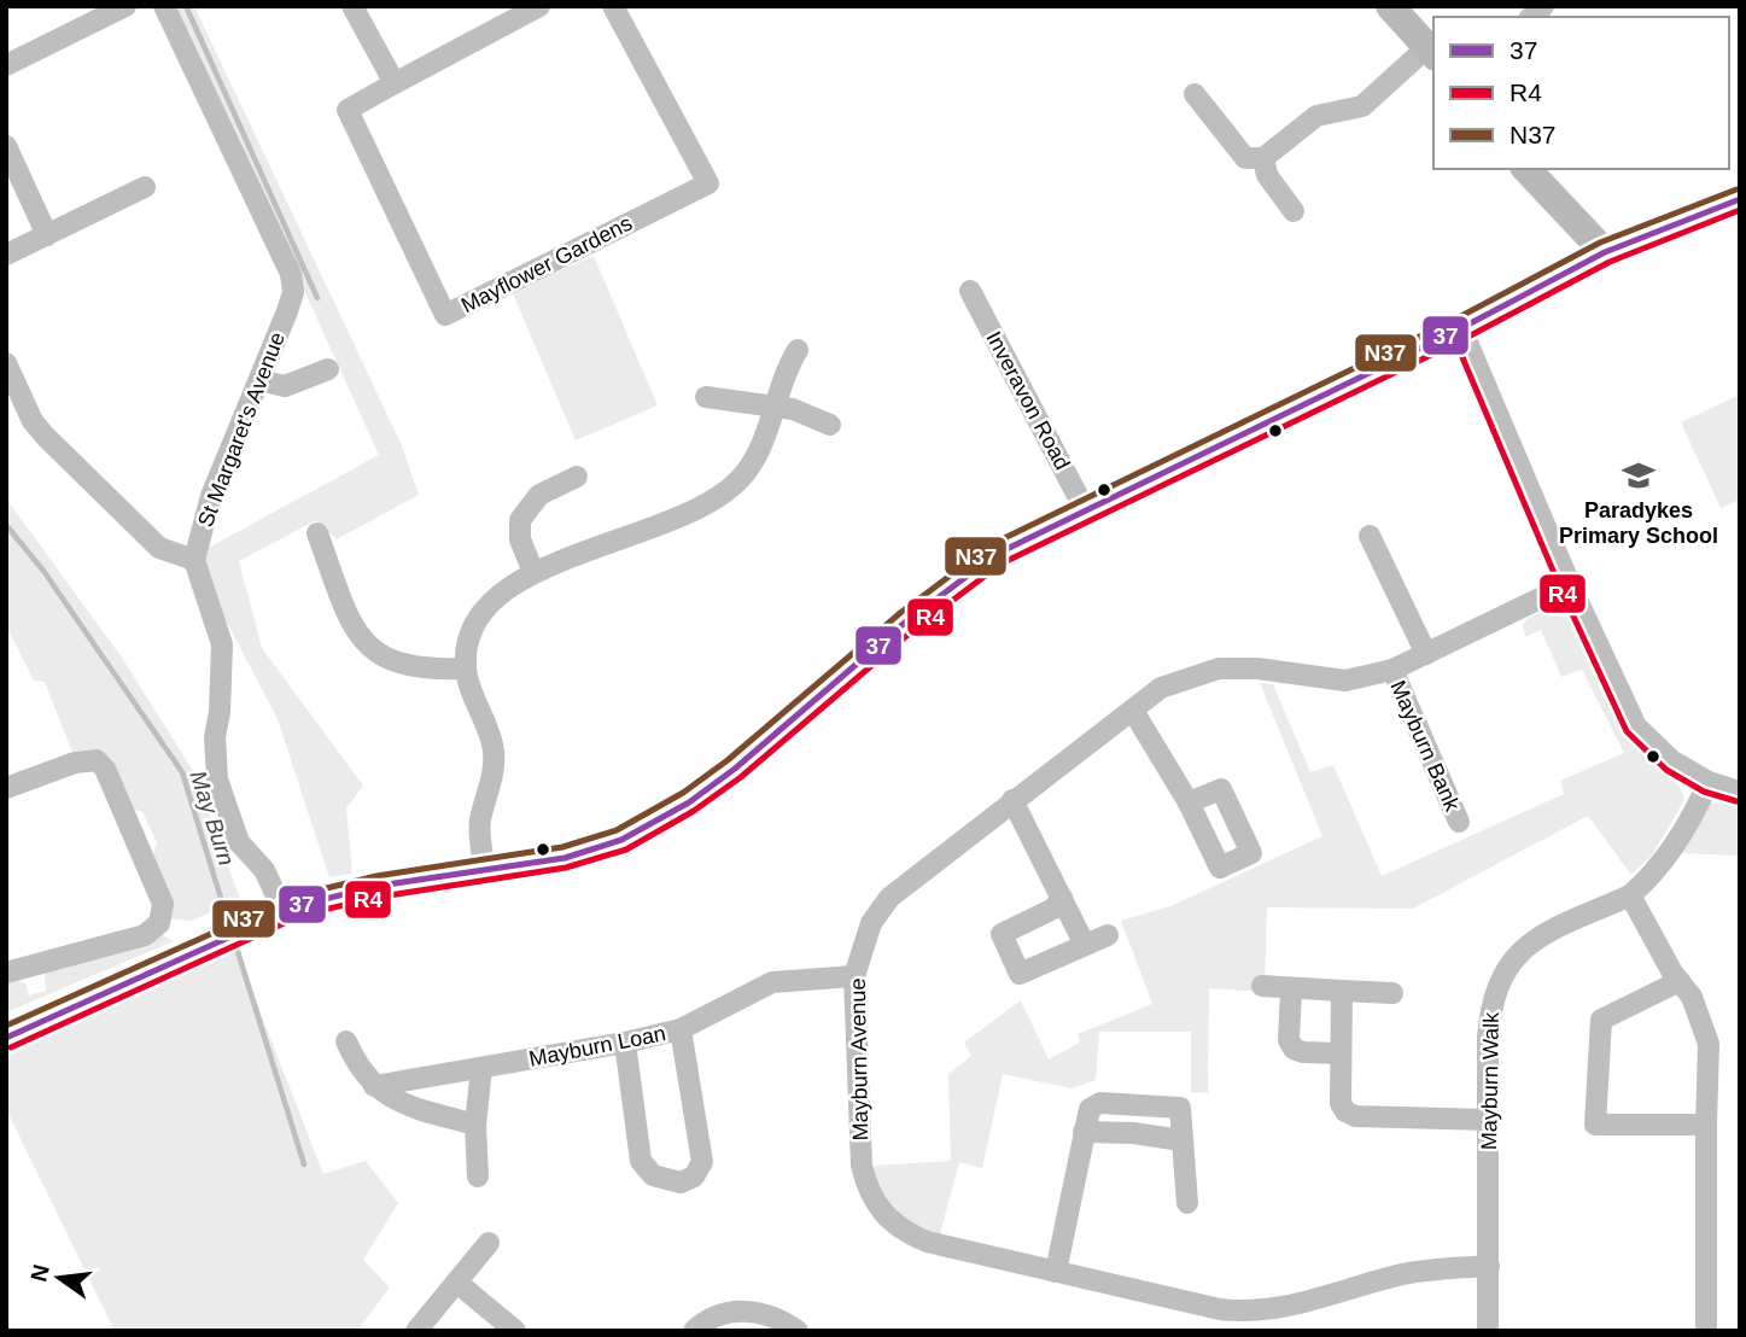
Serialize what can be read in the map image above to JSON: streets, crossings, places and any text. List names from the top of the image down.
{
  "streets": {
    "street": [
      "Mayflower Gardens",
      "Inveravon Road",
      "St Margaret's Avenue",
      "Mayburn Bank",
      "Mayburn Loan",
      "Mayburn Avenue",
      "Mayburn Walk"
    ]
  },
  "crossings": [
    ["Mayburn Bank", "Mayburn Avenue"],
    ["Mayburn Loan", "Mayburn Avenue"],
    ["Mayburn Avenue", "Mayburn Walk"]
  ],
  "water": ["May Burn"],
  "places": {
    "school or university": ["Paradykes Primary School"]
  },
  "lines": ["transit line N37", "transit line 37", "transit line R4"],
  "legend": ["37", "R4", "N37"],
  "north": "left"
}
